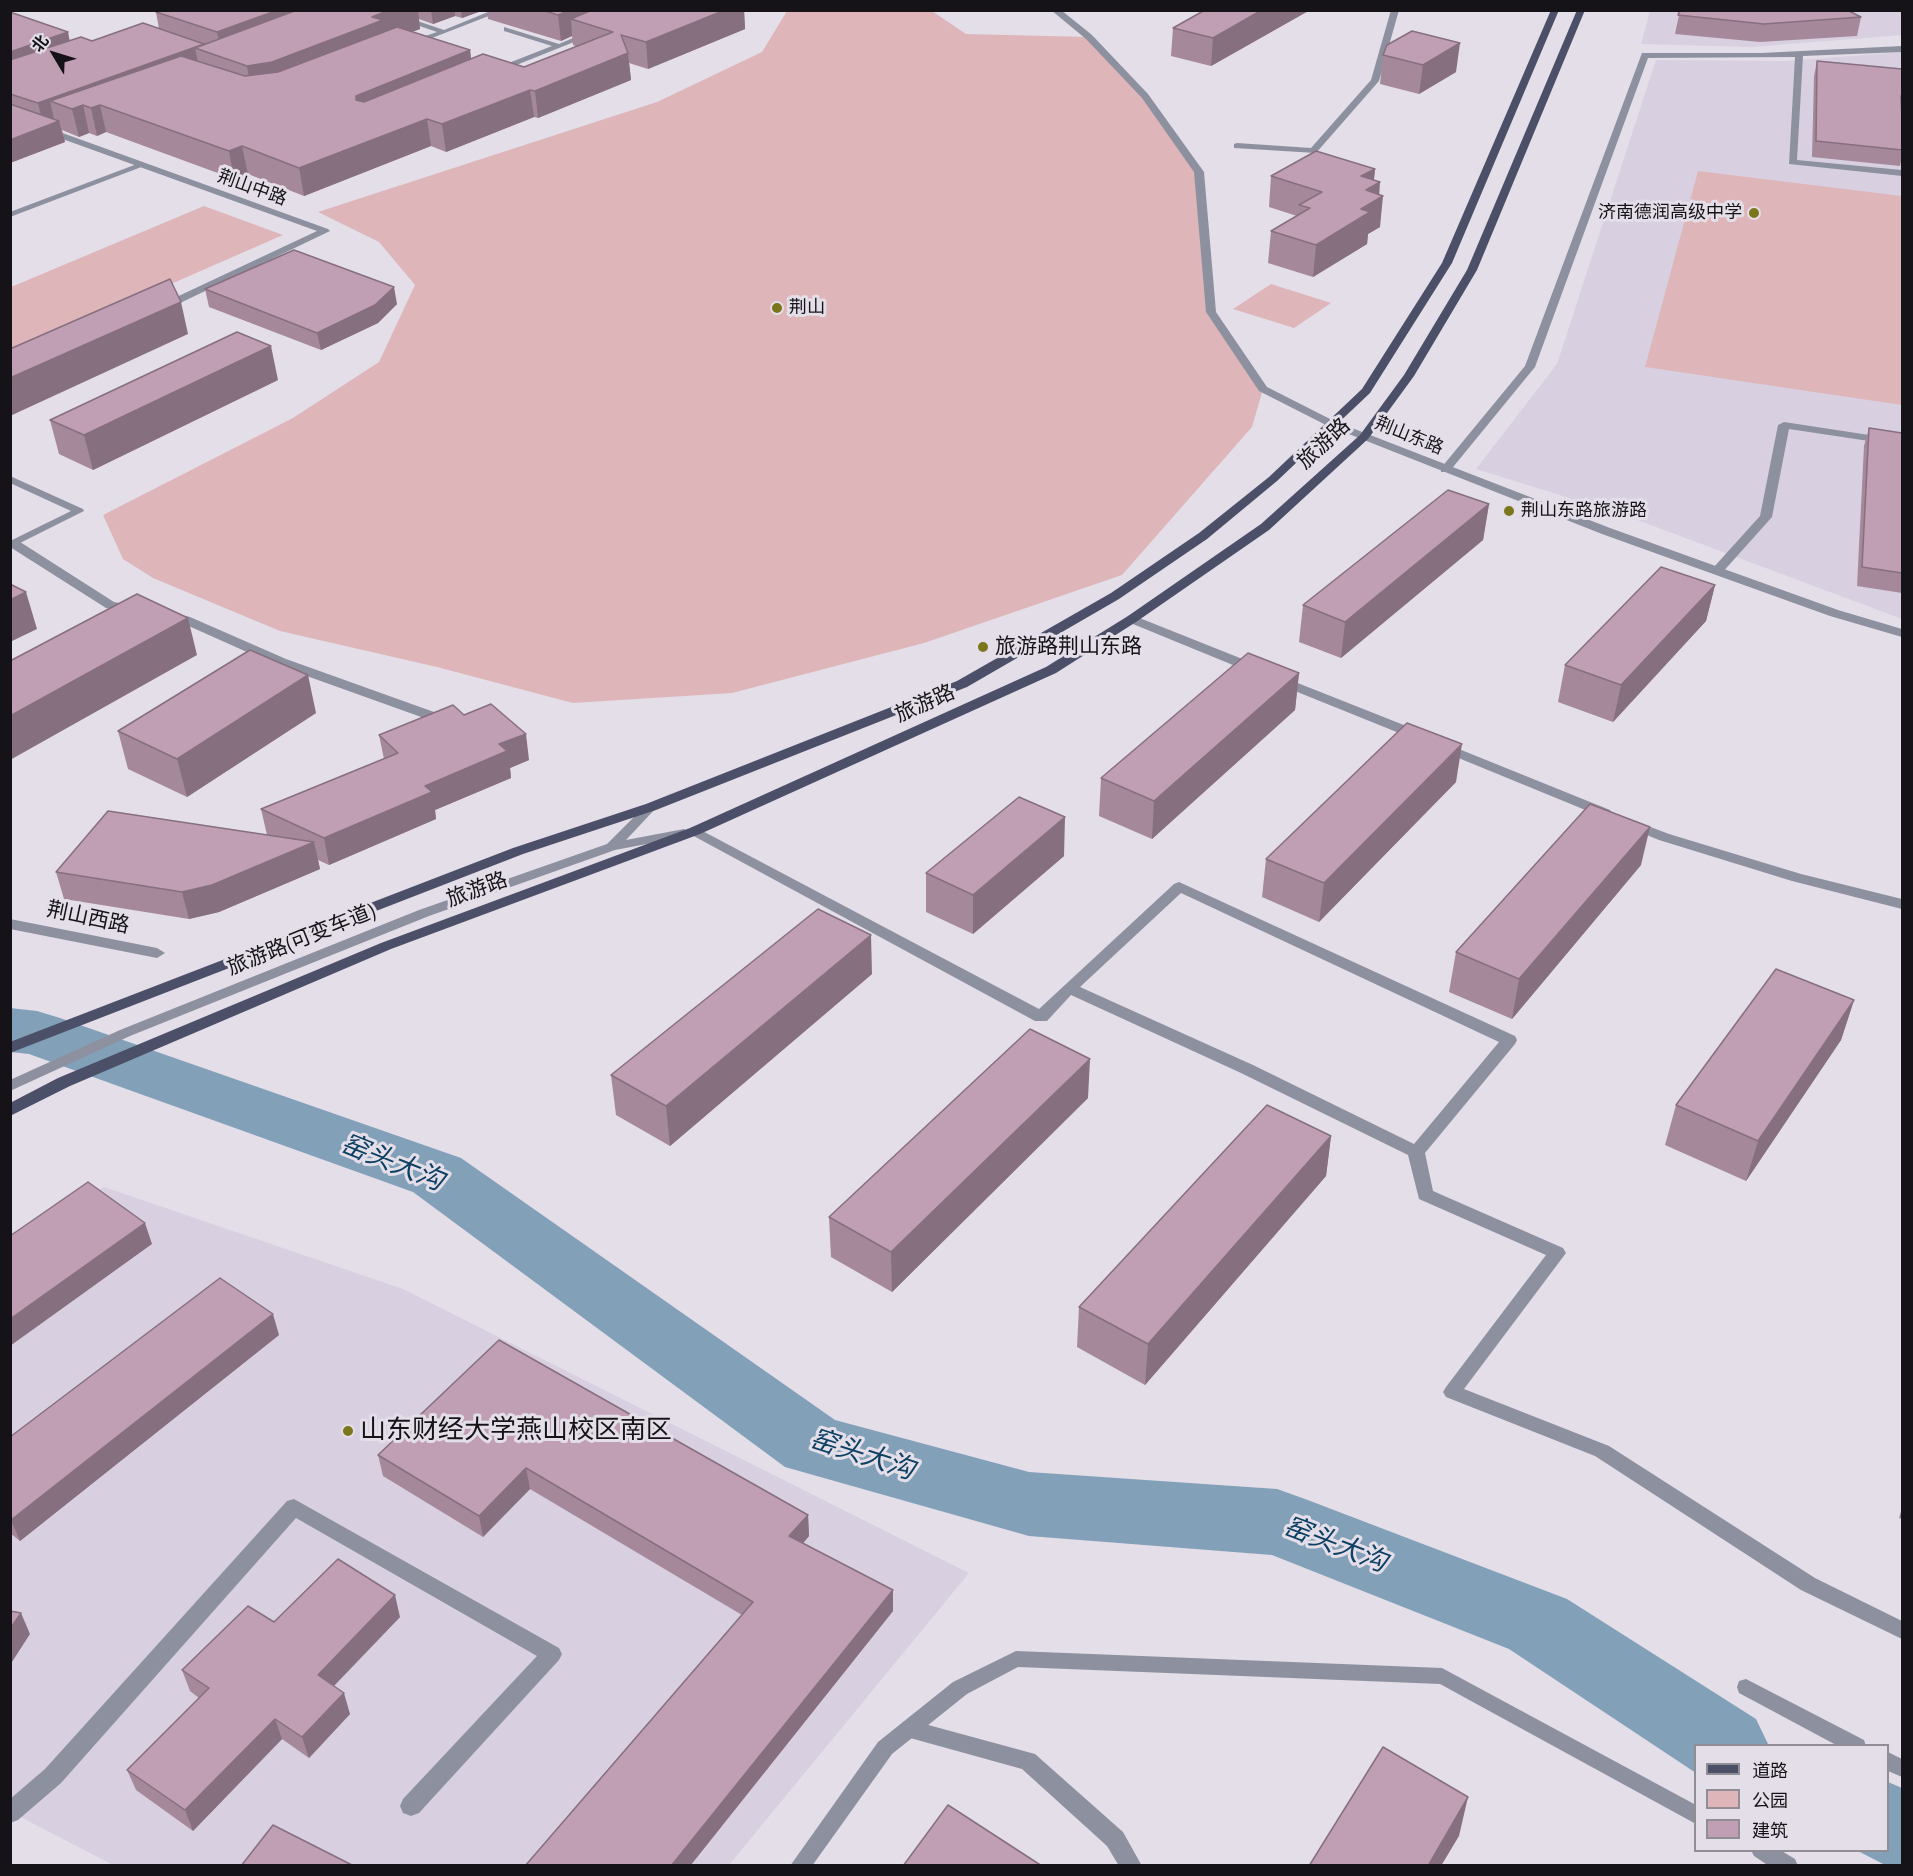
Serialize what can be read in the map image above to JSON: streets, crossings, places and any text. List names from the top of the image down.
{
  "streets": {
    "main road": ["旅游路"],
    "street": ["荆山中路", "荆山东路", "荆山西路"],
    "lane": ["旅游路(可变车道)"]
  },
  "crossings": [
    ["荆山东路", "旅游路"],
    ["旅游路", "旅游路(可变车道)"]
  ],
  "water": ["窑头大沟"],
  "places": [
    "济南德润高级中学",
    "荆山",
    "荆山东路旅游路",
    "旅游路荆山东路",
    "山东财经大学燕山校区南区"
  ],
  "legend": ["道路", "公园", "建筑"],
  "north": "top left"
}
